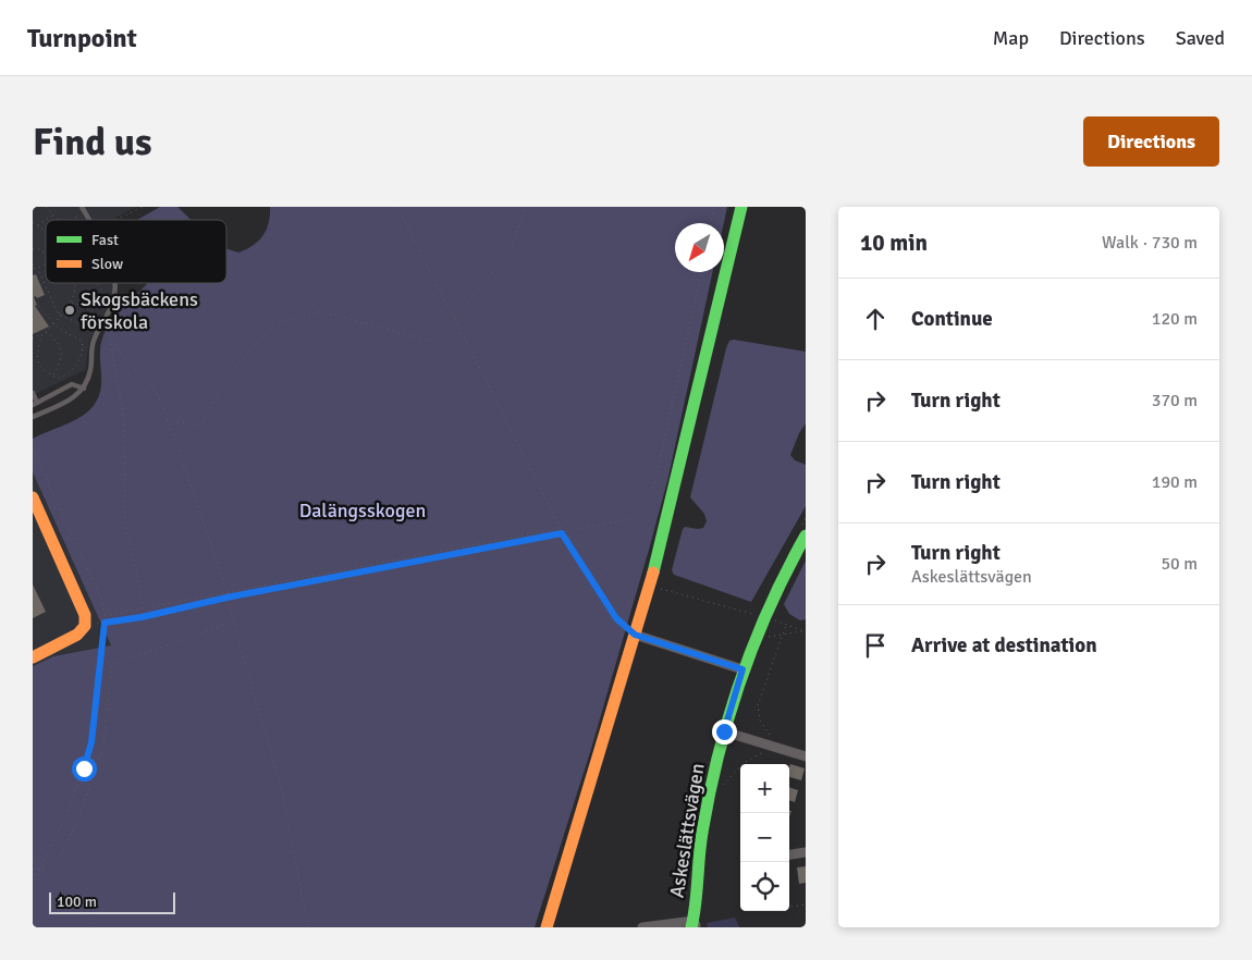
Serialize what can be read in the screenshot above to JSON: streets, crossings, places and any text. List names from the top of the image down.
{
  "streets": {
    "main road": ["Askeslättsvägen"]
  },
  "parks": ["Dalängsskogen"],
  "places": ["Skogsbäckens förskola"],
  "legend": ["Fast", "Slow"],
  "scale_bar": "100 m",
  "north": "bottom left",
  "page": {
    "header": "Turnpoint",
    "nav": ["Map", "Directions", "Saved"],
    "buttons": "Directions",
    "title": "Find us",
    "heading": ["10 min", "Walk · 730 m"],
    "list": [
      ["Continue", "120 m"],
      ["Turn right", "370 m"],
      ["Turn right", "190 m"],
      ["Turn right", "Askeslättsvägen", "50 m"],
      "Arrive at destination"
    ],
    "map_buttons": ["+", "−"],
    "scale": "100 m"
  }
}
